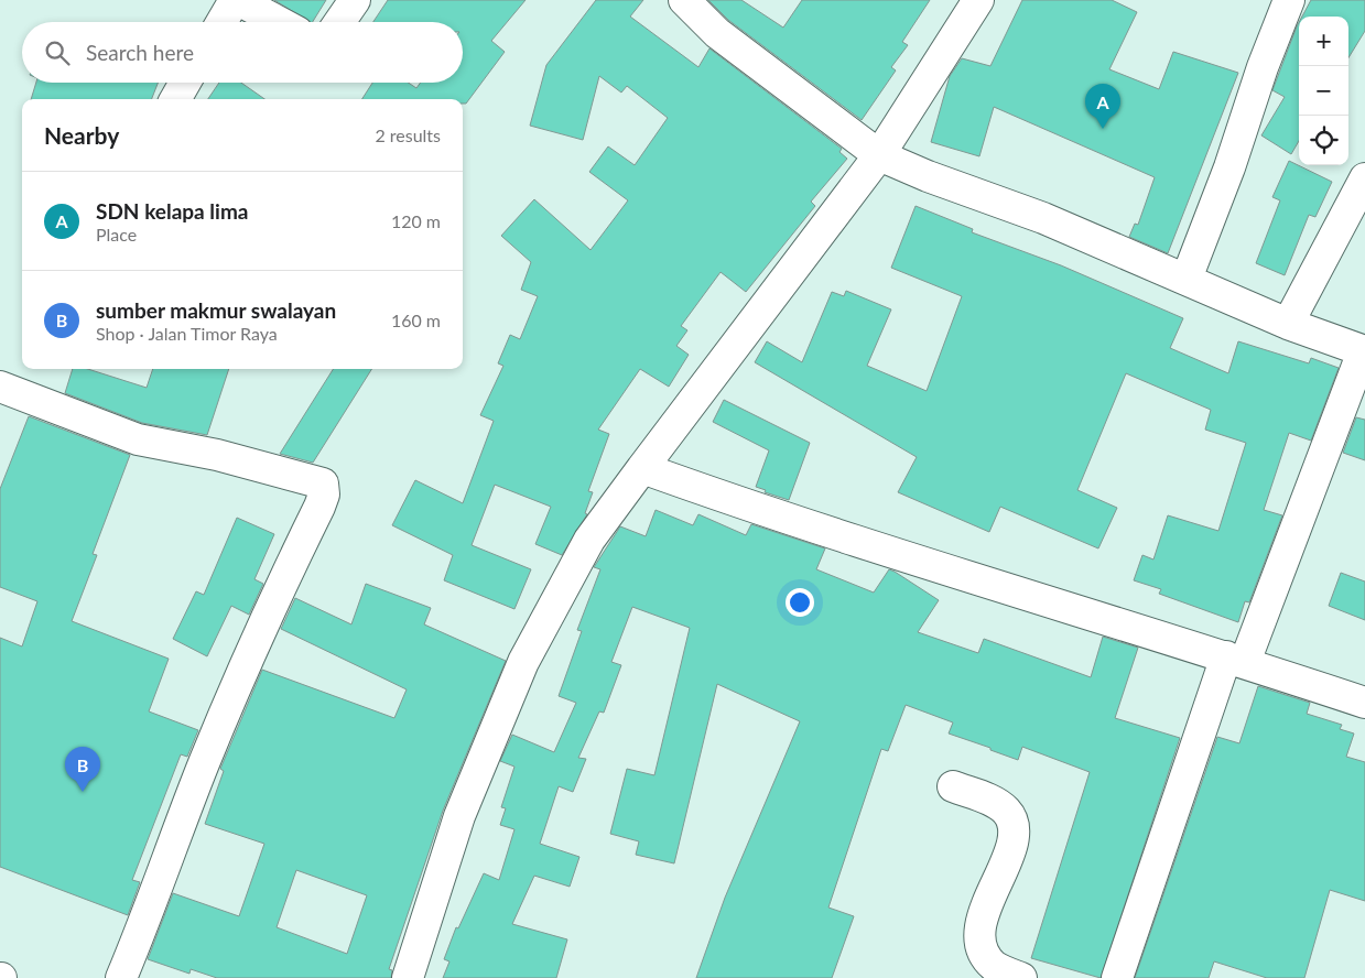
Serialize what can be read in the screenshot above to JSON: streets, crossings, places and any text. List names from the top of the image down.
{
  "page": {
    "map_buttons": ["+", "−"],
    "search": "Search here",
    "pins": ["A", "B"],
    "heading": ["Nearby", "2 results"],
    "list": [
      {
        "mark": "A",
        "name": "SDN kelapa lima",
        "note": "Place",
        "value": "120 m"
      },
      {
        "mark": "B",
        "name": "sumber makmur swalayan",
        "note": "Shop · Jalan Timor Raya",
        "value": "160 m"
      }
    ]
  }
}
